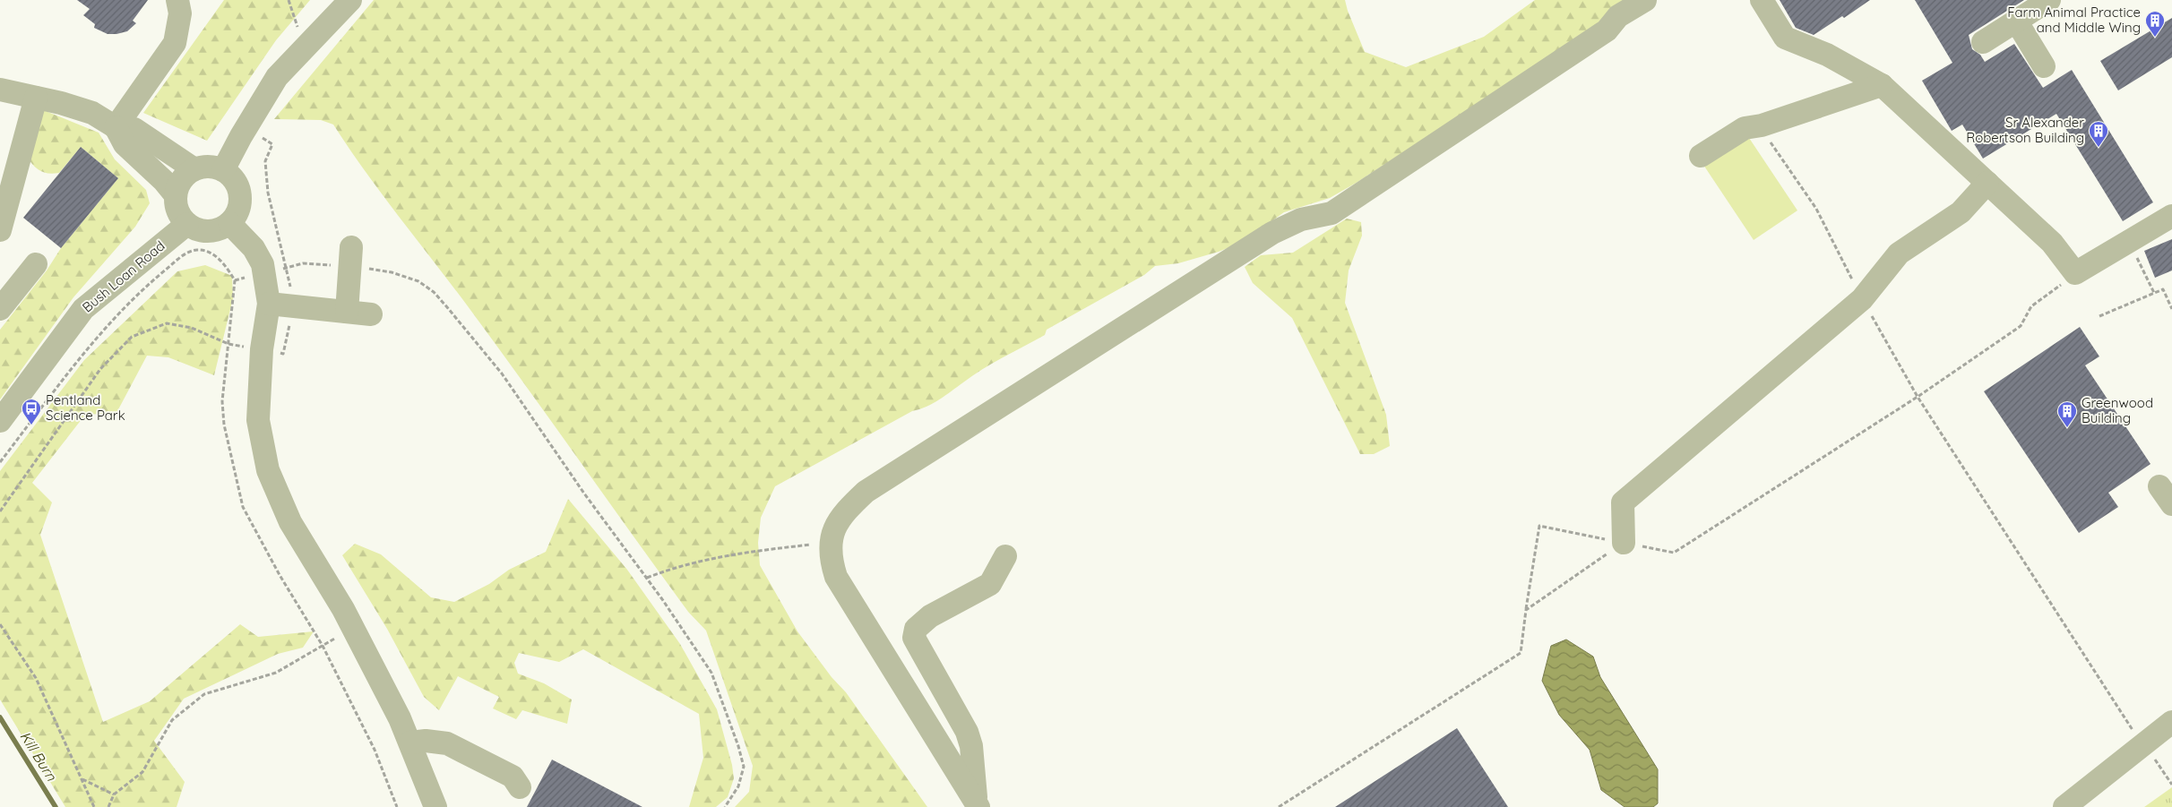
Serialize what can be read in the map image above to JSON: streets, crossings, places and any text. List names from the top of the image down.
{
  "streets": {
    "street": ["Bush Loan Road"]
  },
  "water": ["Kill Burn"],
  "places": {
    "building": ["Farm Animal Practice and Middle Wing", "Sr Alexander Robertson Building", "Greenwood Building"],
    "bus stop": ["Pentland Science Park"]
  }
}
